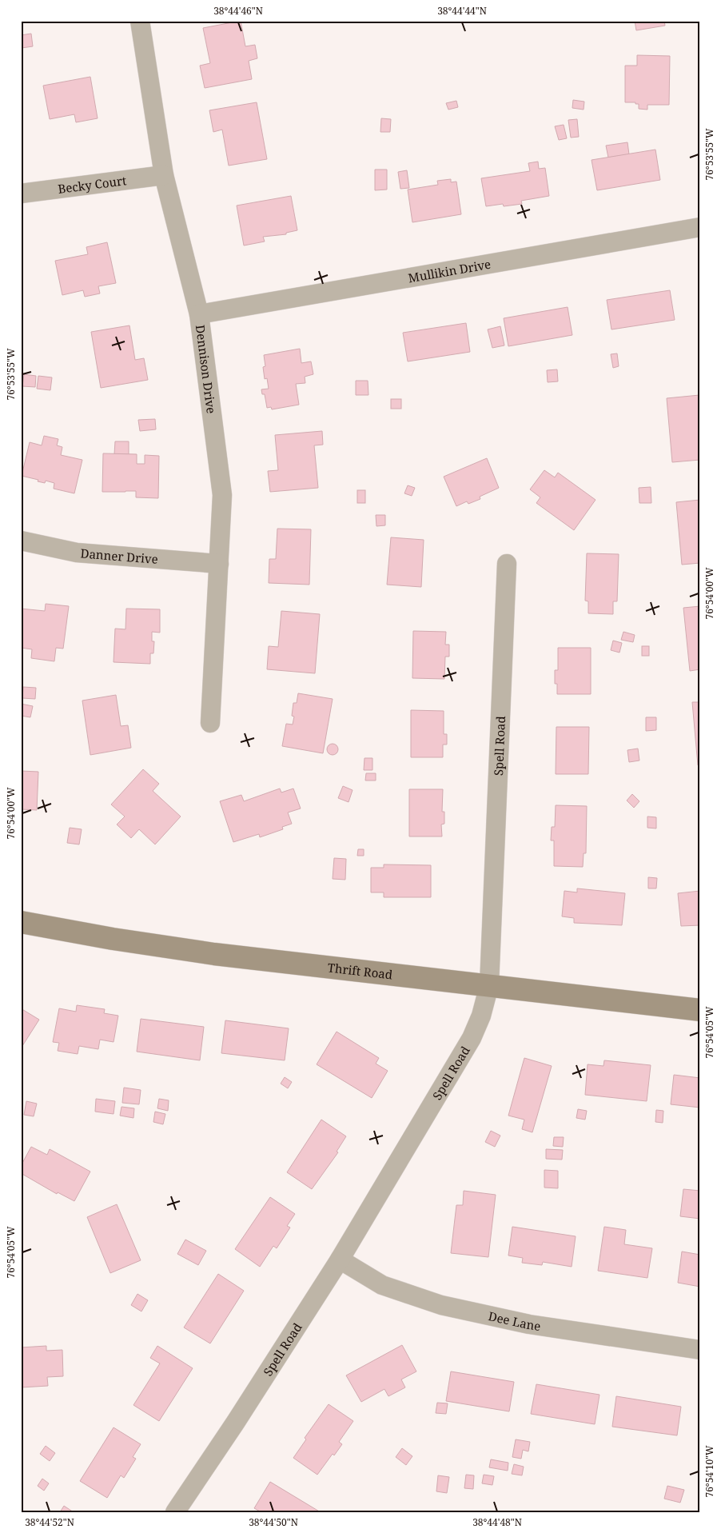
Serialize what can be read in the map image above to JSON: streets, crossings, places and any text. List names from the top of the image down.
{
  "streets": {
    "street": [
      "Becky Court",
      "Mullikin Drive",
      "Dennison Drive",
      "Danner Drive",
      "Spell Road",
      "Thrift Road",
      "Dee Lane"
    ]
  },
  "crossings": [
    ["Becky Court", "Dennison Drive"],
    ["Mullikin Drive", "Dennison Drive"],
    ["Dennison Drive", "Danner Drive"],
    ["Spell Road", "Thrift Road"],
    ["Spell Road", "Dee Lane"]
  ],
  "coordinates": [
    "38°44'46\"N",
    "38°44'44\"N",
    "76°53'55\"W",
    "76°54'00\"W",
    "76°54'05\"W",
    "76°54'10\"W",
    "38°44'52\"N",
    "38°44'50\"N",
    "38°44'48\"N"
  ]
}
